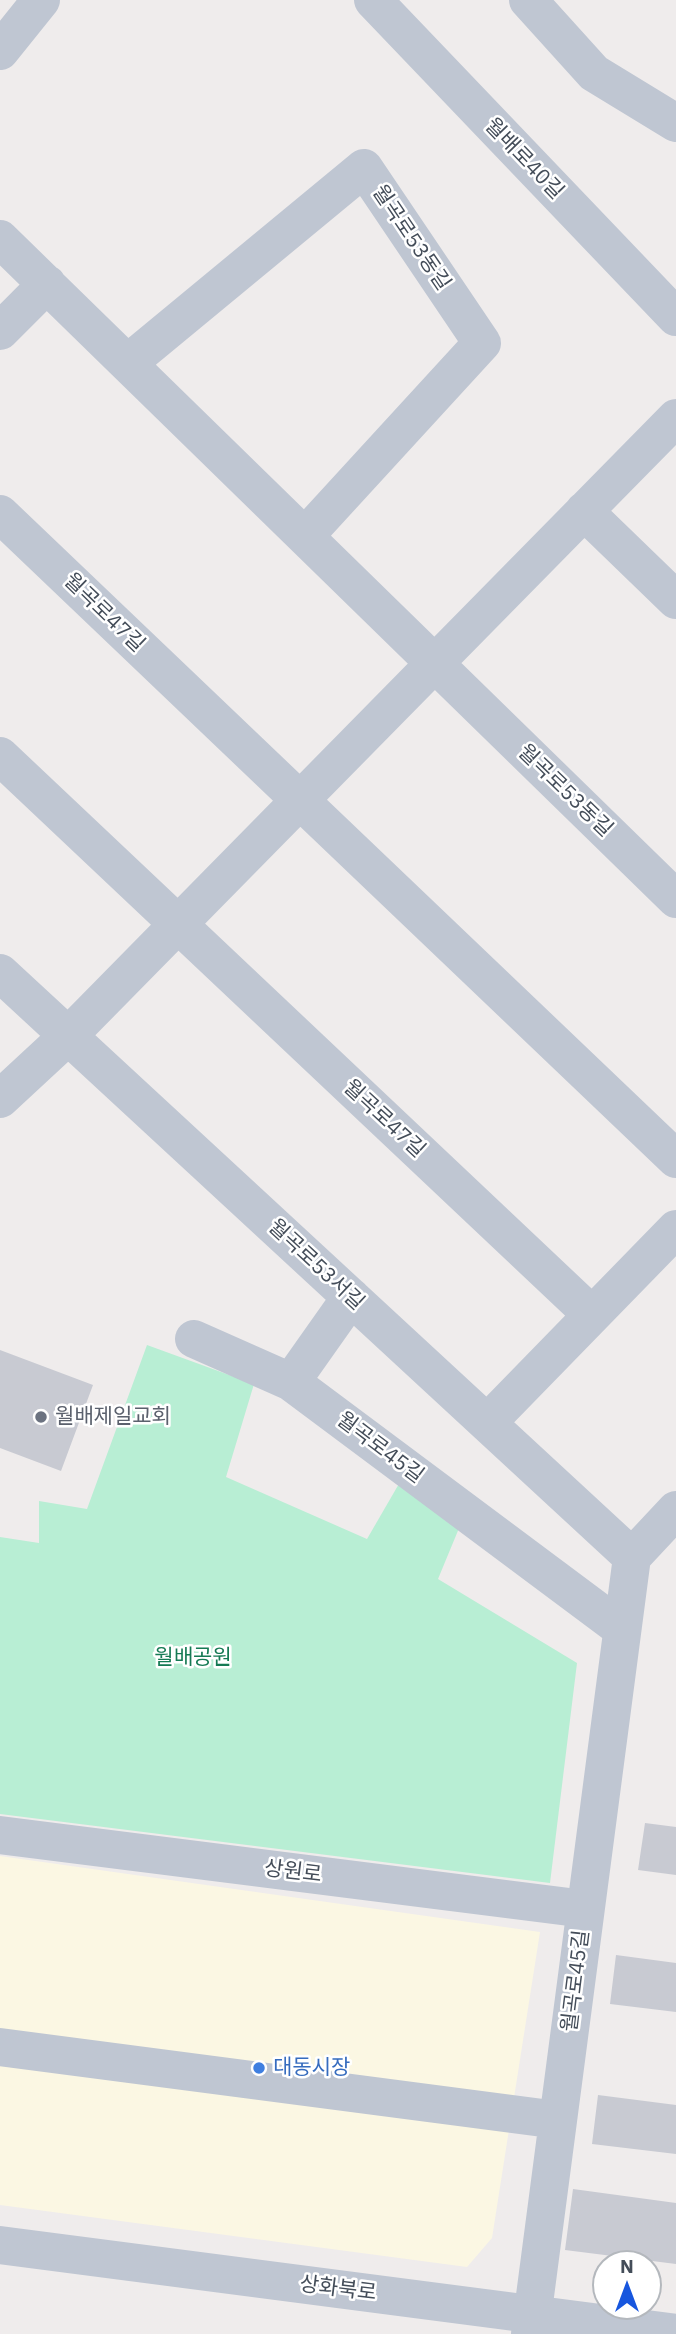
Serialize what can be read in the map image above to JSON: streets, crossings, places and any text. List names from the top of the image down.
{
  "streets": {
    "street": [
      "월배로40길",
      "월곡로53동길",
      "월곡로47길",
      "월곡로53서길",
      "월곡로45길",
      "상원로",
      "상화북로"
    ]
  },
  "crossings": [
    ["월곡로53서길", "월곡로45길"],
    ["월곡로45길", "상원로"],
    ["월곡로45길", "상화북로"]
  ],
  "parks": ["월배공원"],
  "places": ["월배제일교회", "대동시장"],
  "north": "top"
}
